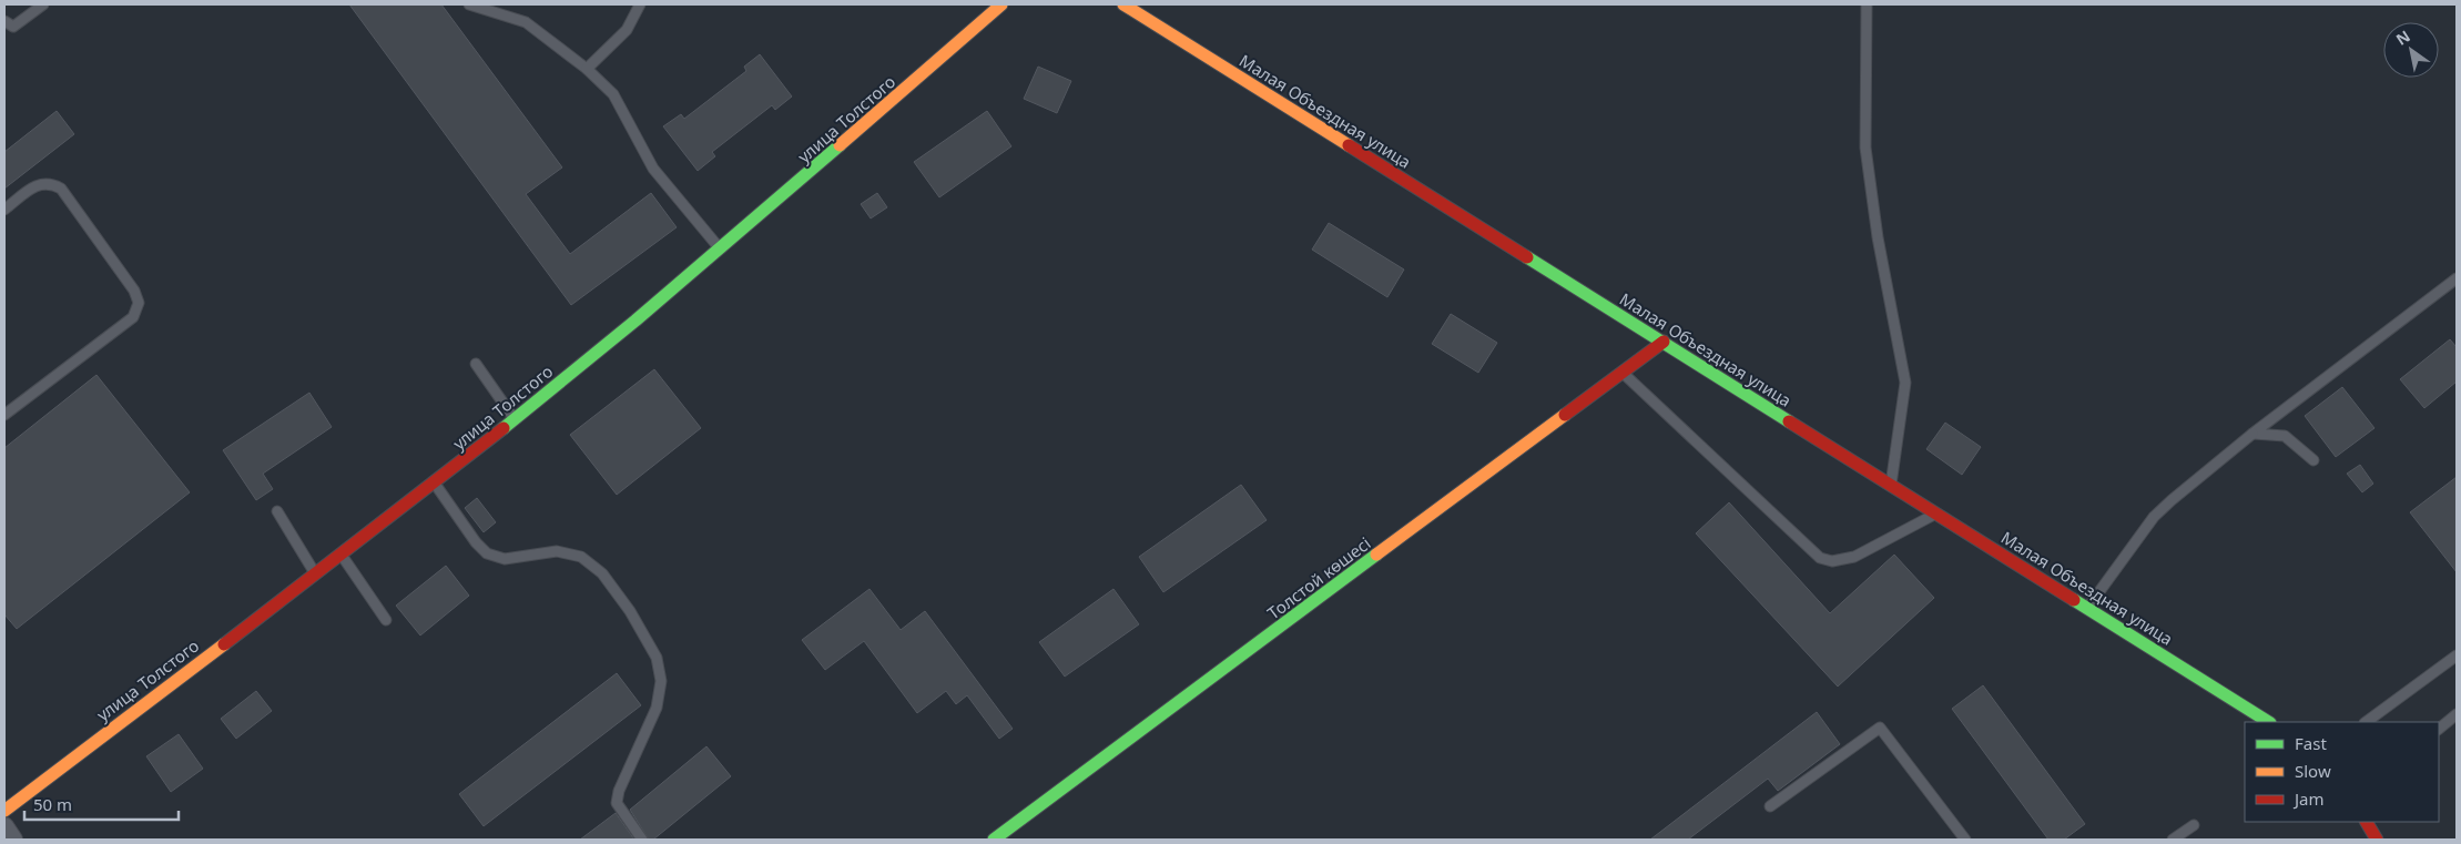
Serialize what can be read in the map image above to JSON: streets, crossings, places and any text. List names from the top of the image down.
{
  "streets": {
    "street": ["Малая Объездная улица", "улица Толстого", "Толстой көшесі"]
  },
  "crossings": [
    ["Малая Объездная улица", "Толстой көшесі"]
  ],
  "legend": ["Fast", "Slow", "Jam"],
  "scale_bar": "50 m",
  "north": "top left"
}
